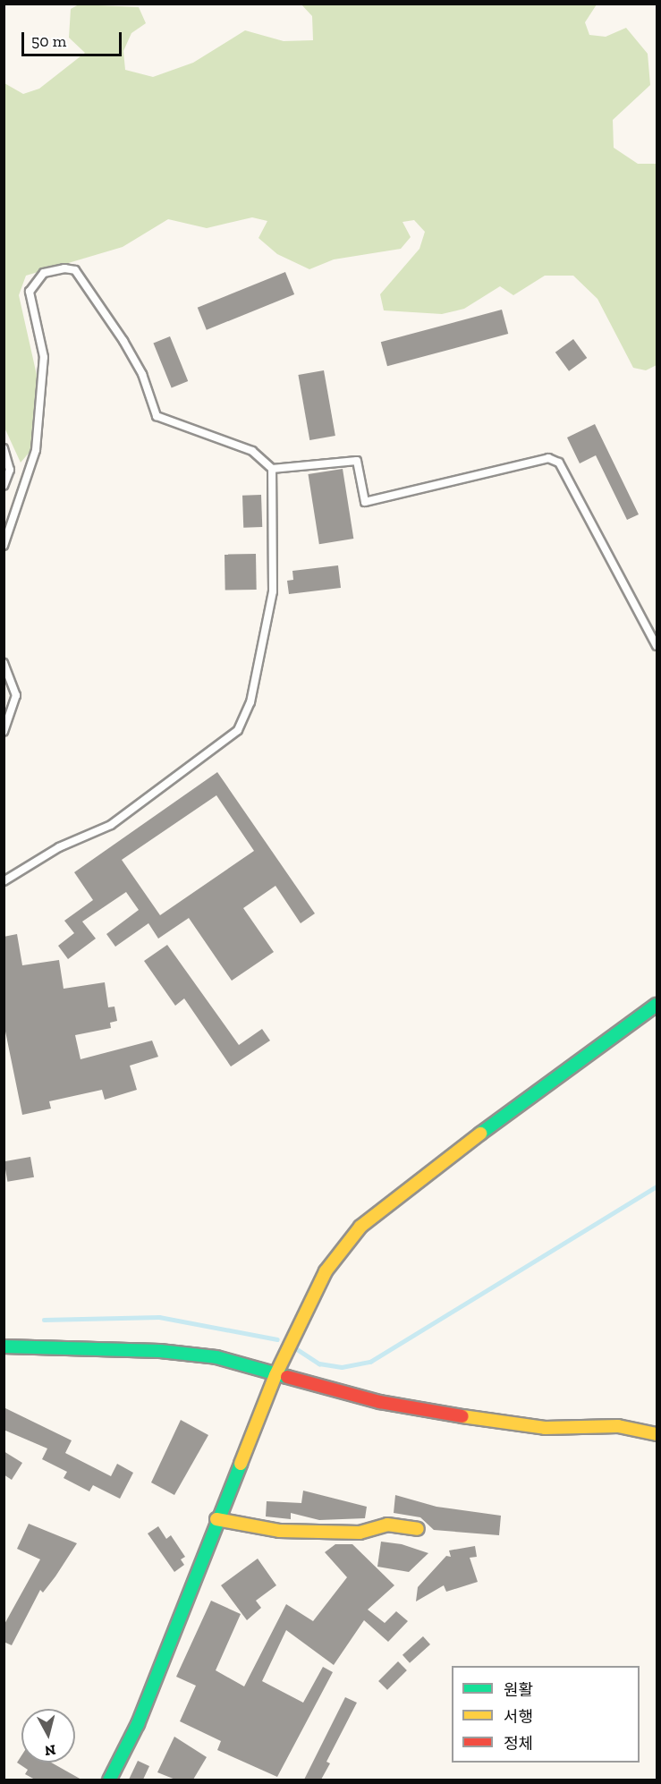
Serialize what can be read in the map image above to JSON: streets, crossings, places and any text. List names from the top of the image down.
{
  "legend": ["원활", "서행", "정체"],
  "scale_bar": "50 m",
  "north": "bottom"
}
